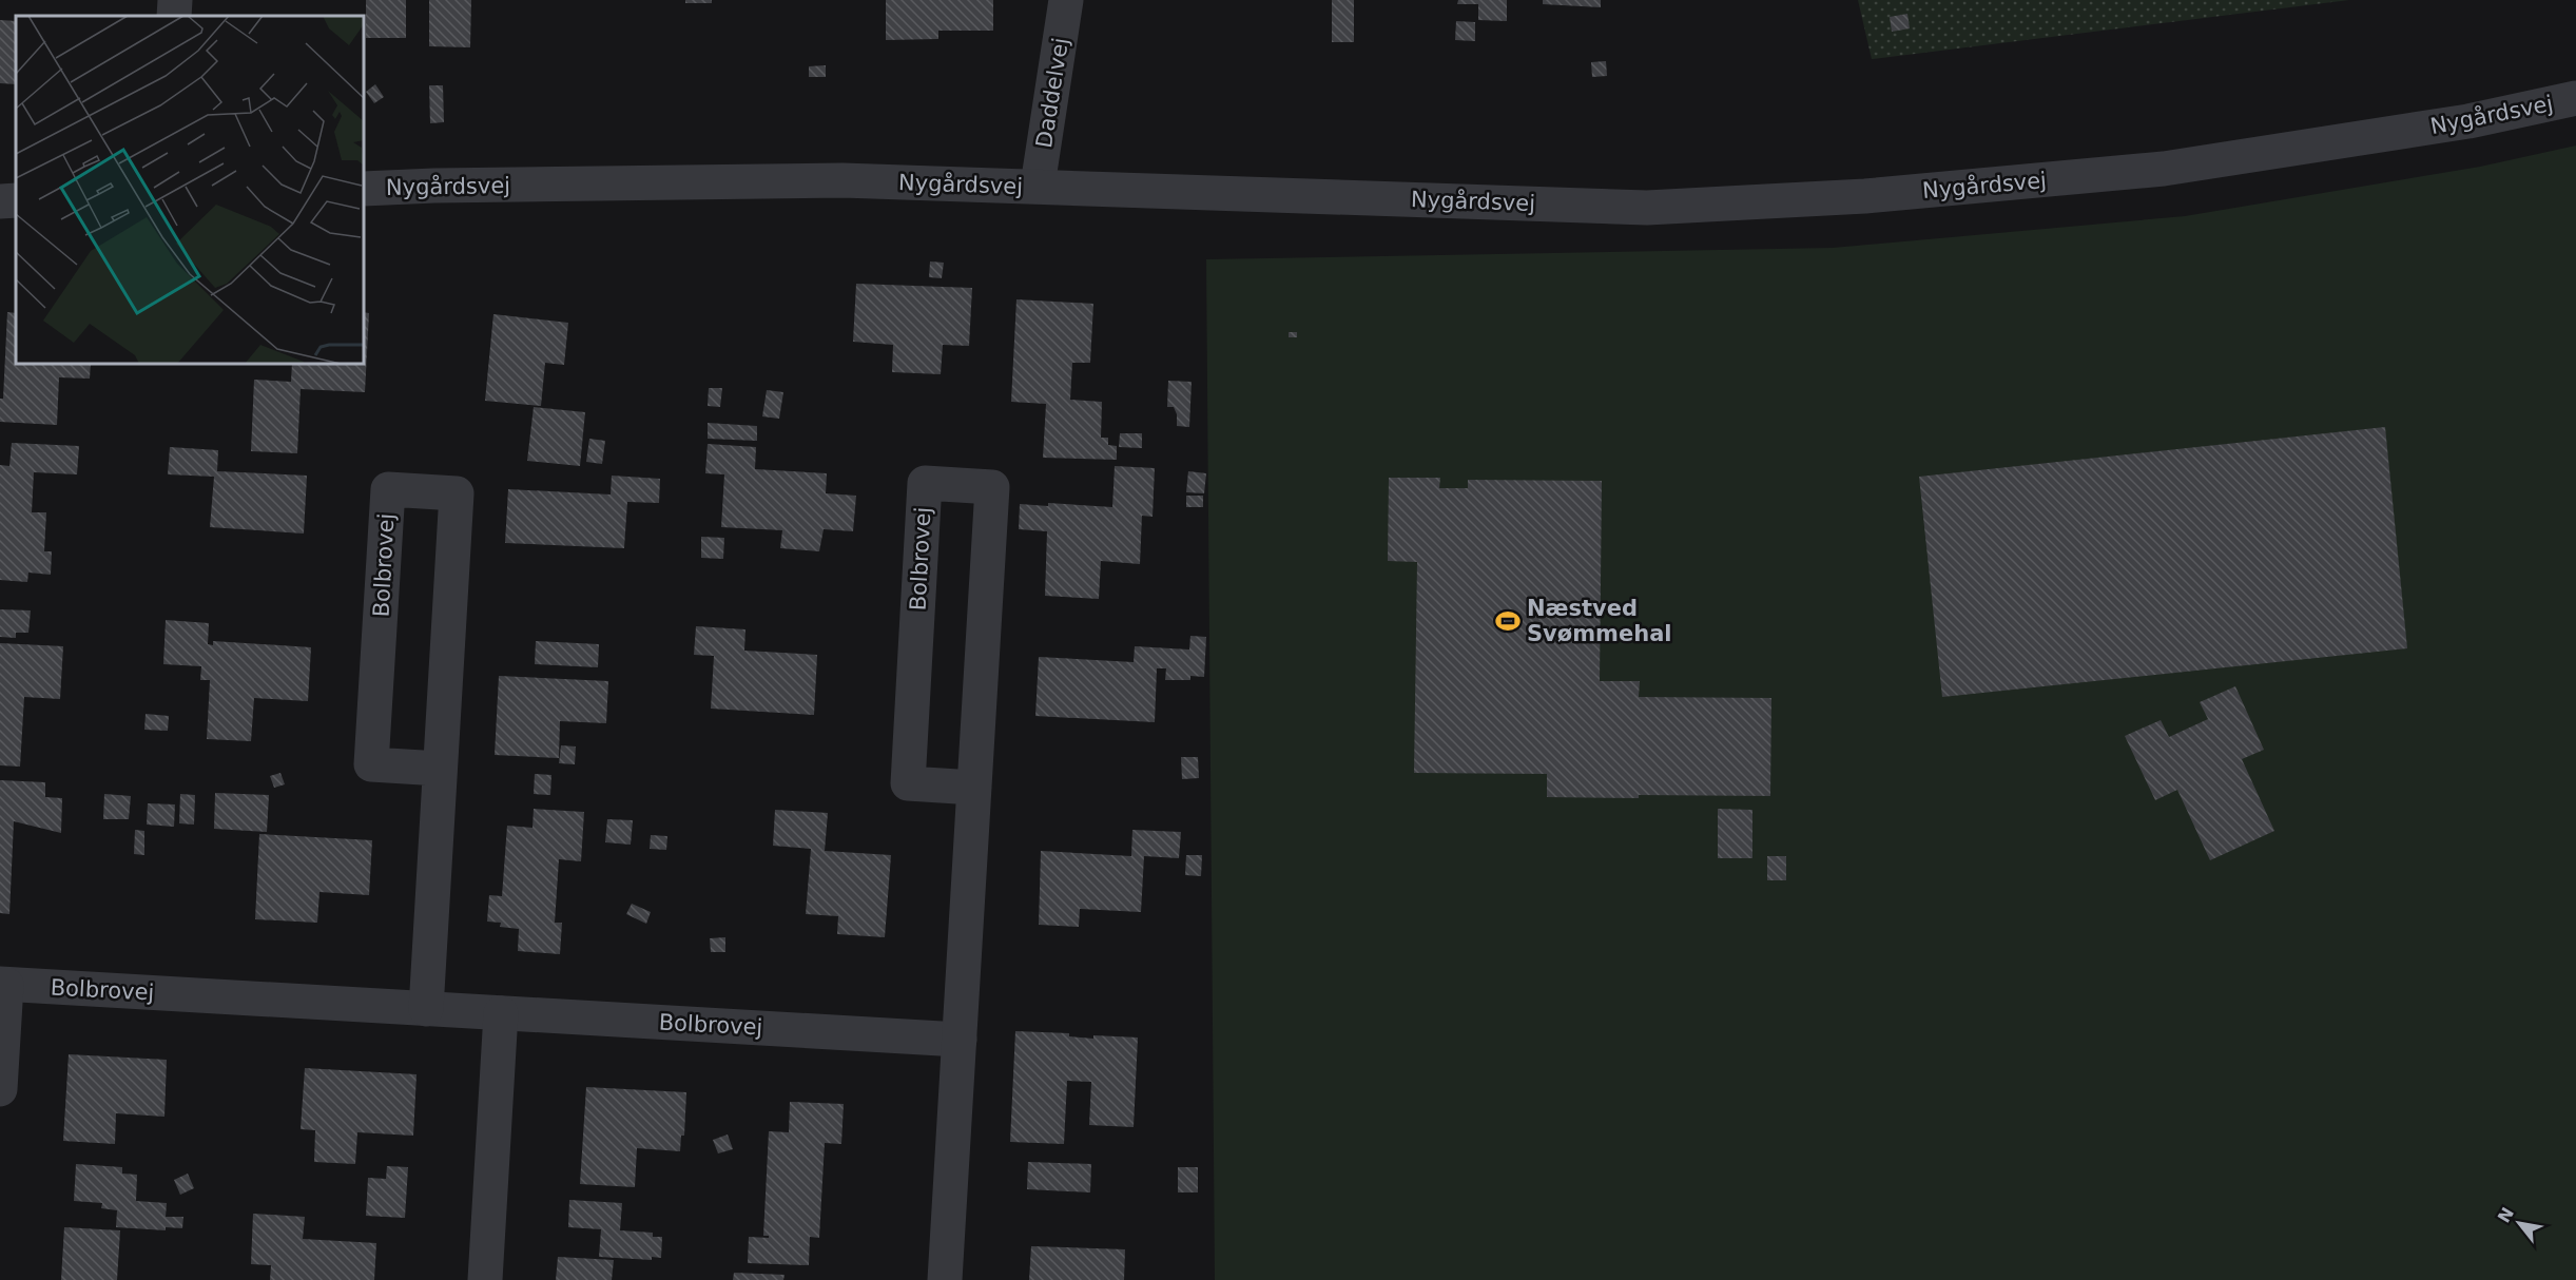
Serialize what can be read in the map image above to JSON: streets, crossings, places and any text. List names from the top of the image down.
{
  "streets": {
    "street": ["Daddelvej", "Nygårdsvej", "Bolbrovej"]
  },
  "crossings": [
    ["Daddelvej", "Nygårdsvej"]
  ],
  "places": {
    "sports": ["Næstved Svømmehal"]
  },
  "north": "top left"
}
